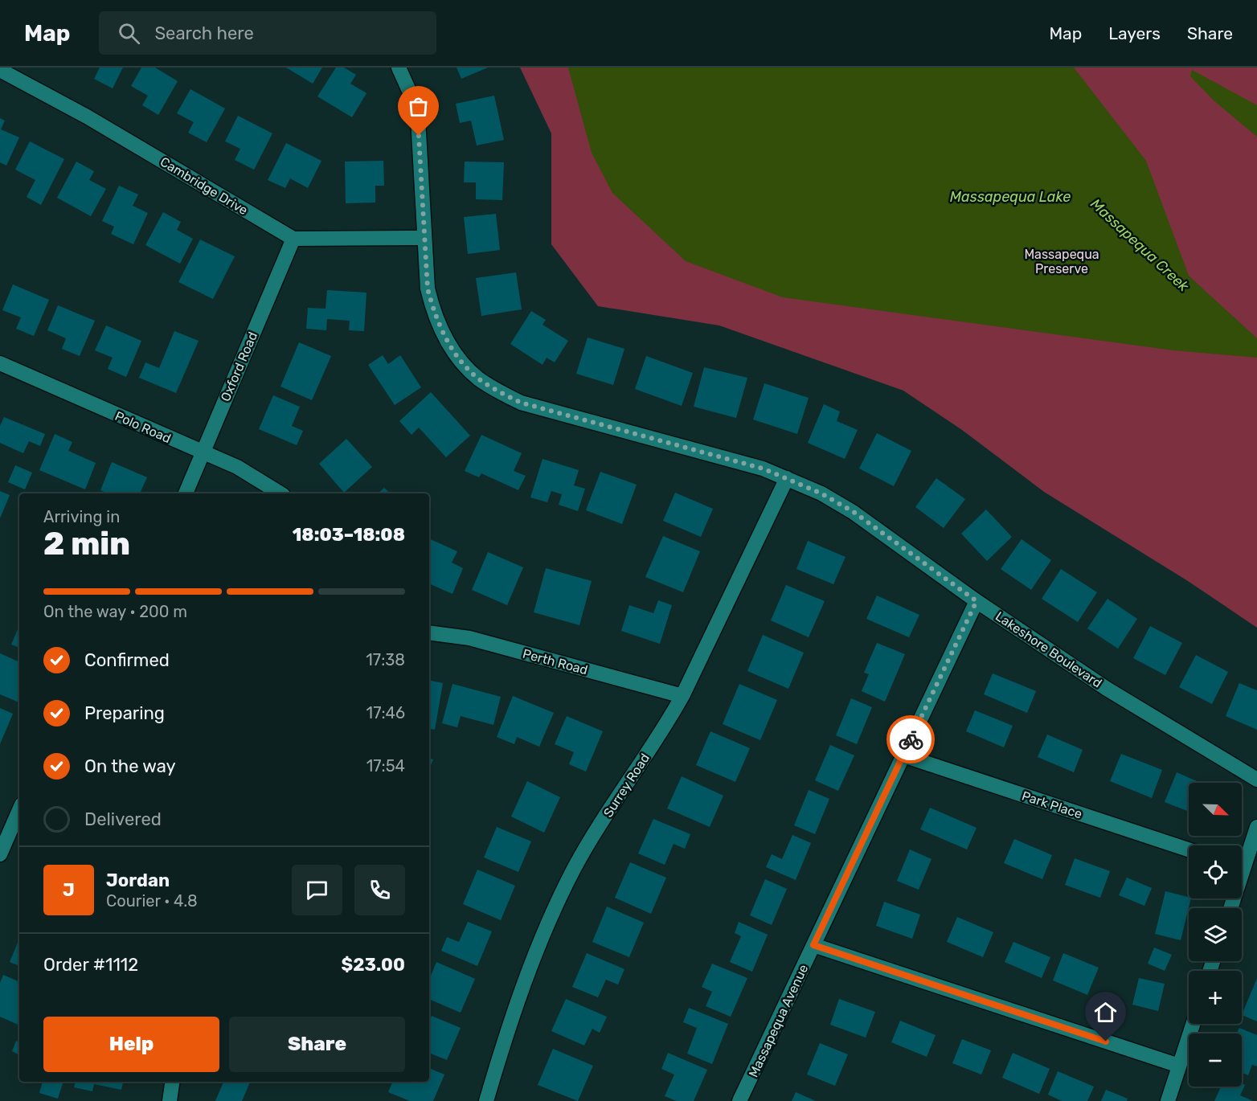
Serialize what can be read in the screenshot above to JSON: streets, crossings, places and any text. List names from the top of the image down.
{
  "streets": {
    "street": [
      "Cambridge Drive",
      "Oxford Road",
      "Polo Road",
      "Lakeshore Boulevard",
      "Perth Road",
      "Surrey Road",
      "Park Place",
      "Massapequa Avenue"
    ]
  },
  "crossings": [
    ["Cambridge Drive", "Oxford Road"],
    ["Oxford Road", "Polo Road"],
    ["Lakeshore Boulevard", "Surrey Road"],
    ["Lakeshore Boulevard", "Massapequa Avenue"],
    ["Perth Road", "Surrey Road"],
    ["Park Place", "Massapequa Avenue"]
  ],
  "water": ["Massapequa Lake", "Massapequa Creek"],
  "parks": ["Massapequa Preserve"],
  "north": "bottom right",
  "page": {
    "header": "Map",
    "search": "Search here",
    "nav": ["Map", "Layers", "Share"],
    "heading": ["2 min", "Arriving in", "18:03–18:08"],
    "panel": [
      "Jordan",
      "Courier · 4.8",
      "Order #1112",
      "$23.00"
    ],
    "bar": "On the way · 200 m",
    "list": [
      ["Confirmed", "17:38"],
      ["Preparing", "17:46"],
      ["On the way", "17:54"],
      "Delivered"
    ],
    "map_buttons": ["+", "−"],
    "round": "J",
    "buttons": ["Help", "Share"]
  }
}
